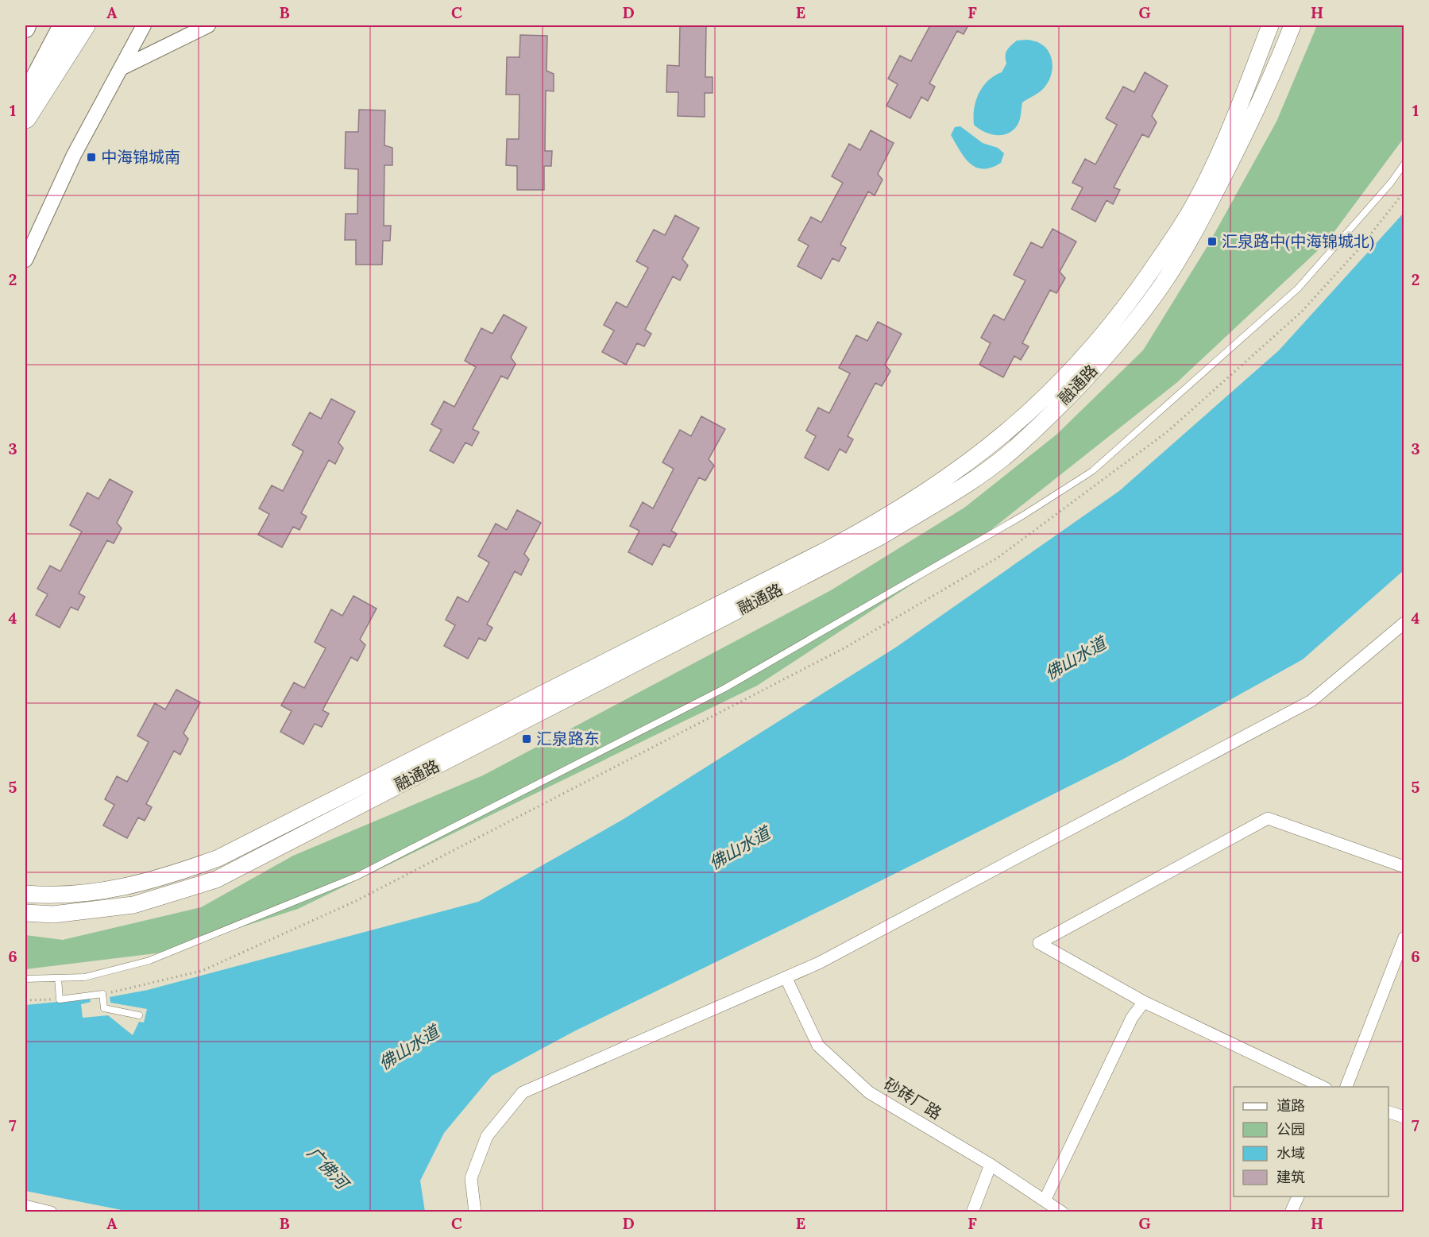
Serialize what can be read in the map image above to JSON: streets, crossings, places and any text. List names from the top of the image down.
{
  "streets": {
    "main road": ["融通路"],
    "street": ["砂砖厂路"]
  },
  "water": ["佛山水道", "广佛河"],
  "places": {
    "transit": ["中海锦城南", "汇泉路中(中海锦城北)", "汇泉路东"]
  },
  "legend": [
    "道路",
    "公园",
    "水域",
    "建筑"
  ],
  "grid": {
    "columns": [
      "A",
      "B",
      "C",
      "D",
      "E",
      "F",
      "G",
      "H"
    ],
    "rows": [
      "1",
      "2",
      "3",
      "4",
      "5",
      "6",
      "7"
    ]
  }
}
